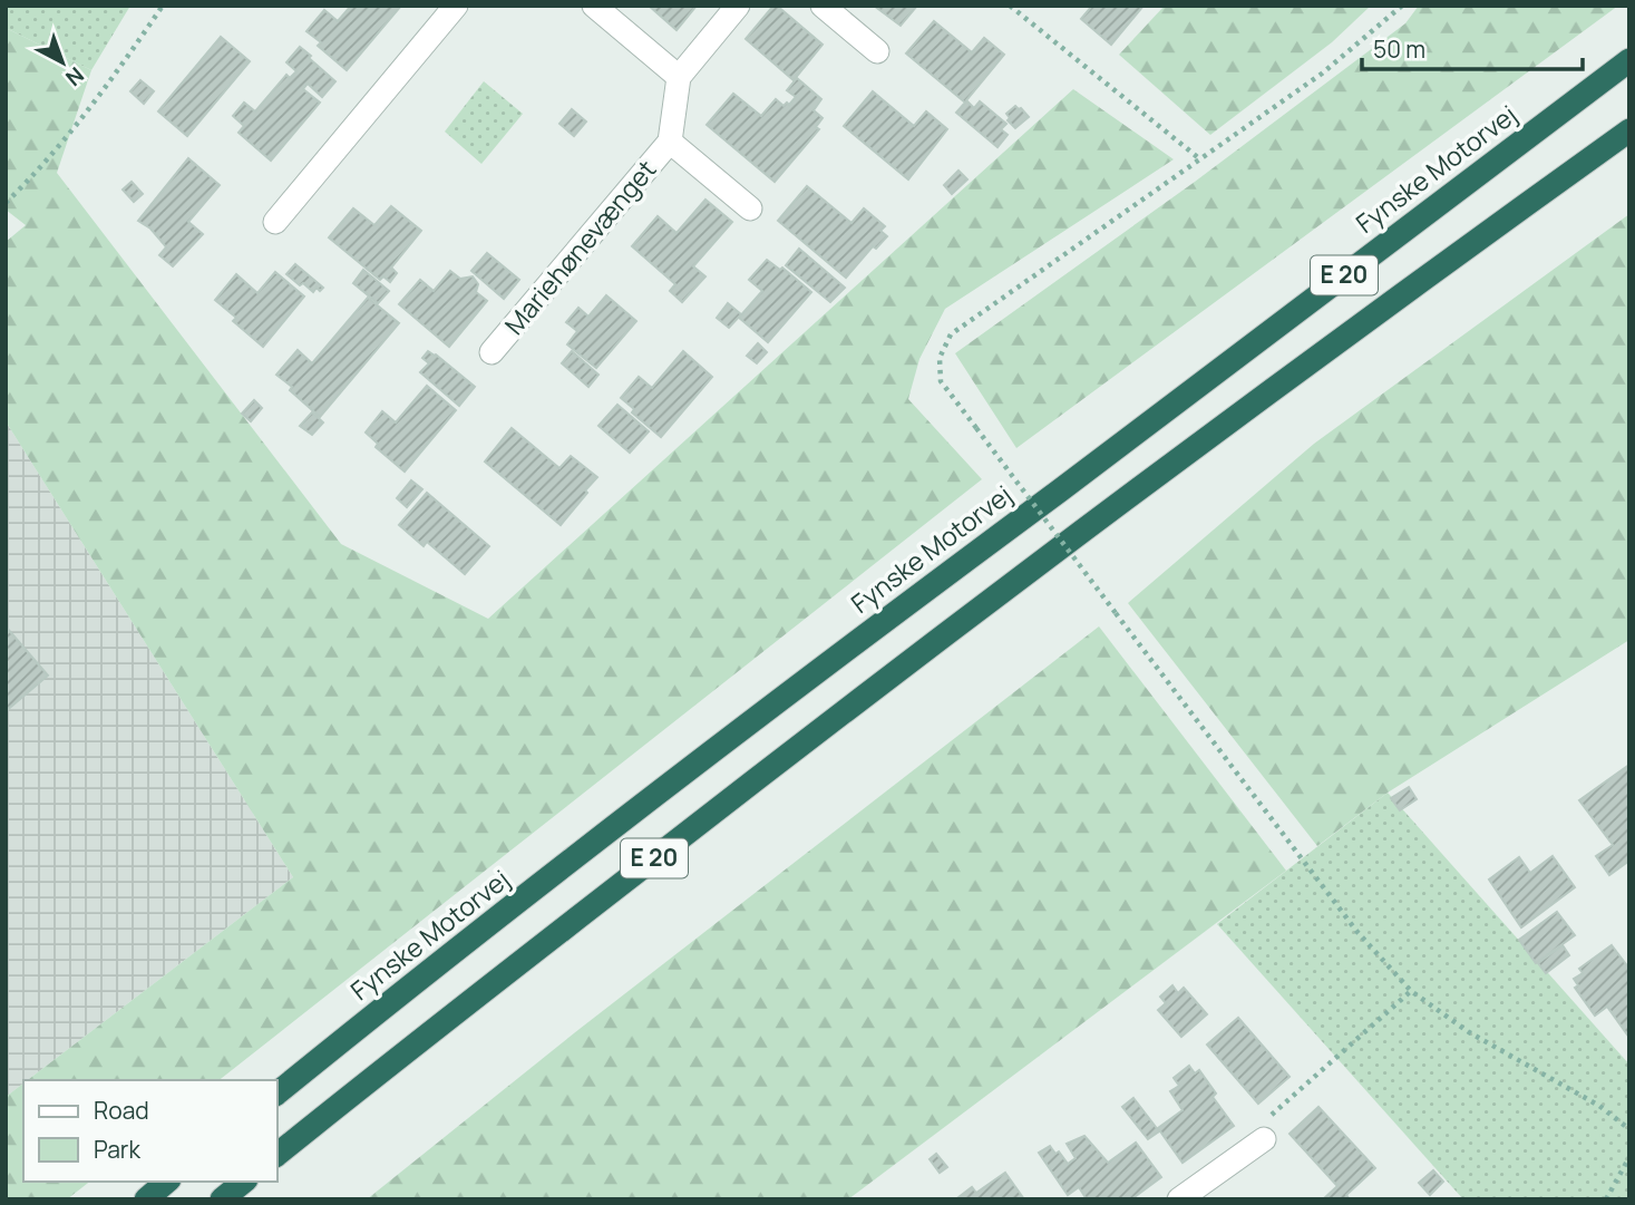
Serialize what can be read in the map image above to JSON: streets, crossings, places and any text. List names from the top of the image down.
{
  "streets": {
    "highway": ["Fynske Motorvej", "E 20"],
    "street": ["Mariehønevænget"]
  },
  "legend": ["Road", "Park"],
  "scale_bar": "50 m",
  "north": "bottom right"
}
